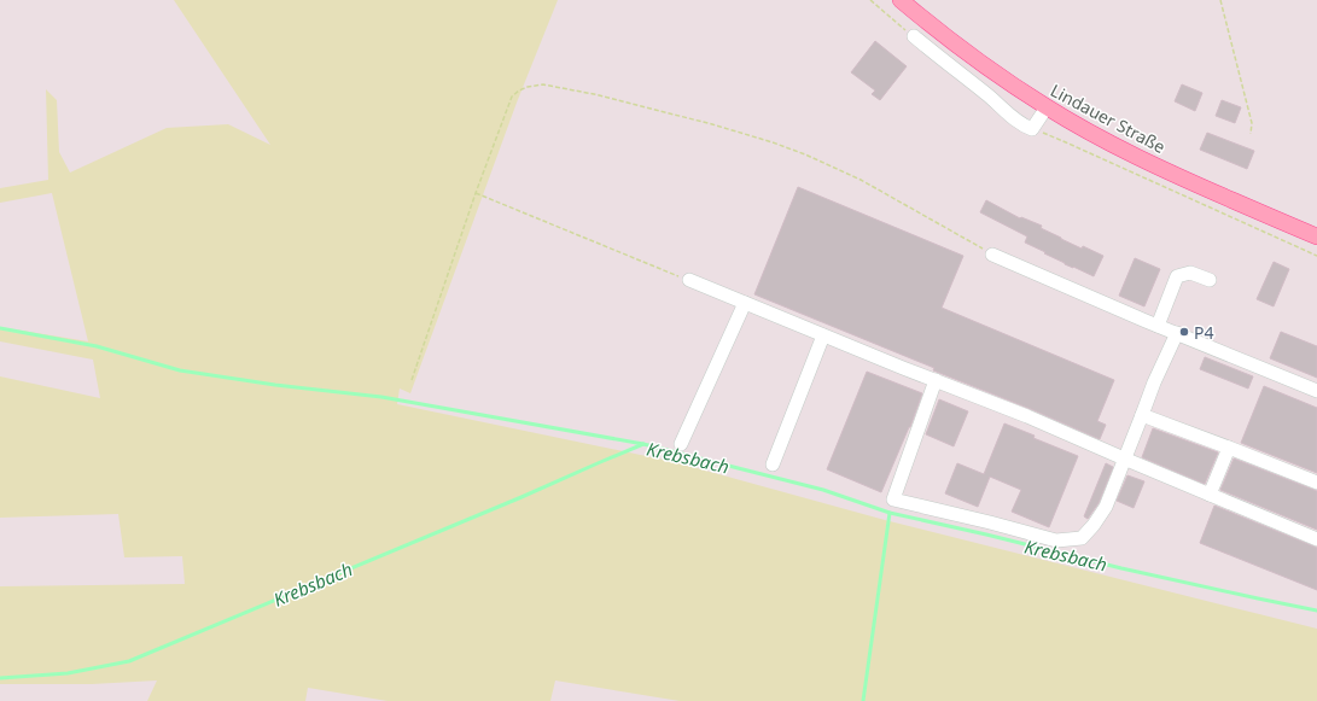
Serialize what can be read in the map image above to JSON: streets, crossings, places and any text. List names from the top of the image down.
{
  "streets": {
    "main road": ["Lindauer Straße"]
  },
  "water": ["Krebsbach"],
  "places": ["P4"]
}
